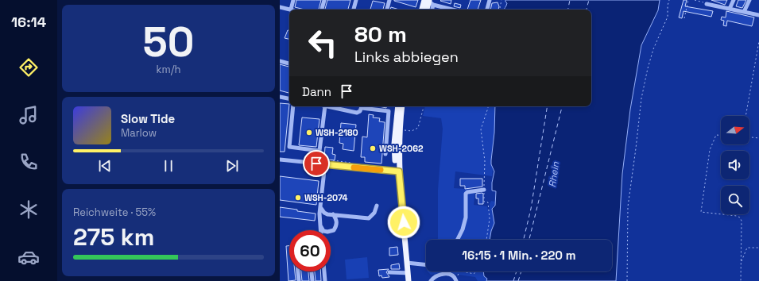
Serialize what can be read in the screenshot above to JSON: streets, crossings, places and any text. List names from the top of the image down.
{
  "water": ["Rhein"],
  "places": ["WSH-2180", "WSH-2062", "WSH-2074"],
  "north": "right",
  "page": {
    "tabs": "16:14",
    "tile": [
      ["50", "km/h"],
      ["Reichweite · 55%", "275 km"]
    ],
    "turn": ["80 m", "Links abbiegen"],
    "then": "Dann",
    "song": ["Slow Tide", "Marlow"],
    "limit": "60",
    "trip": "16:15 · 1 Min. · 220 m"
  }
}
